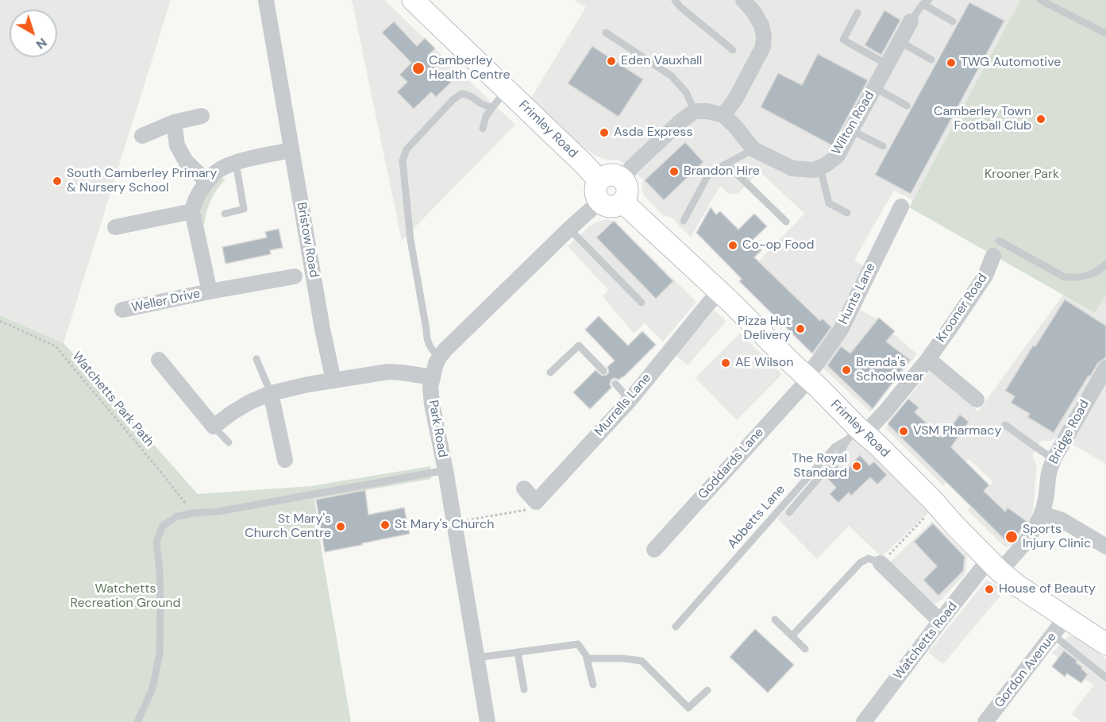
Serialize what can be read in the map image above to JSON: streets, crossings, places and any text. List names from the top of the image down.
{
  "streets": {
    "main road": ["Frimley Road"],
    "street": [
      "Wilton Road",
      "Bristow Road",
      "Hunts Lane",
      "Weller Drive",
      "Krooner Road",
      "Murrells Lane",
      "Park Road",
      "Bridge Road",
      "Goddards Lane",
      "Watchetts Road",
      "Gordon Avenue"
    ],
    "lane": ["Abbetts Lane"],
    "path": ["Watchetts Park Path"]
  },
  "crossings": [
    ["Frimley Road", "Hunts Lane"],
    ["Frimley Road", "Krooner Road"],
    ["Frimley Road", "Murrells Lane"],
    ["Frimley Road", "Park Road"],
    ["Frimley Road", "Bridge Road"],
    ["Frimley Road", "Goddards Lane"],
    ["Frimley Road", "Abbetts Lane"],
    ["Frimley Road", "Watchetts Road"],
    ["Frimley Road", "Gordon Avenue"],
    ["Hunts Lane", "Goddards Lane"],
    ["Krooner Road", "Abbetts Lane"],
    ["Bridge Road", "Watchetts Road"]
  ],
  "parks": ["Krooner Park", "Watchetts Recreation Ground"],
  "places": [
    "Eden Vauxhall",
    "TWG Automotive",
    "Camberley Health Centre",
    "Camberley Town Football Club",
    "Asda Express",
    "Brandon Hire",
    "South Camberley Primary & Nursery School",
    "Co-op Food",
    "Pizza Hut Delivery",
    "AE Wilson",
    "Brenda's Schoolwear",
    "VSM Pharmacy",
    "The Royal Standard",
    "St Mary's Church",
    "St Mary's Church Centre",
    "Sports Injury Clinic",
    "House of Beauty"
  ],
  "north": "bottom right"
}
